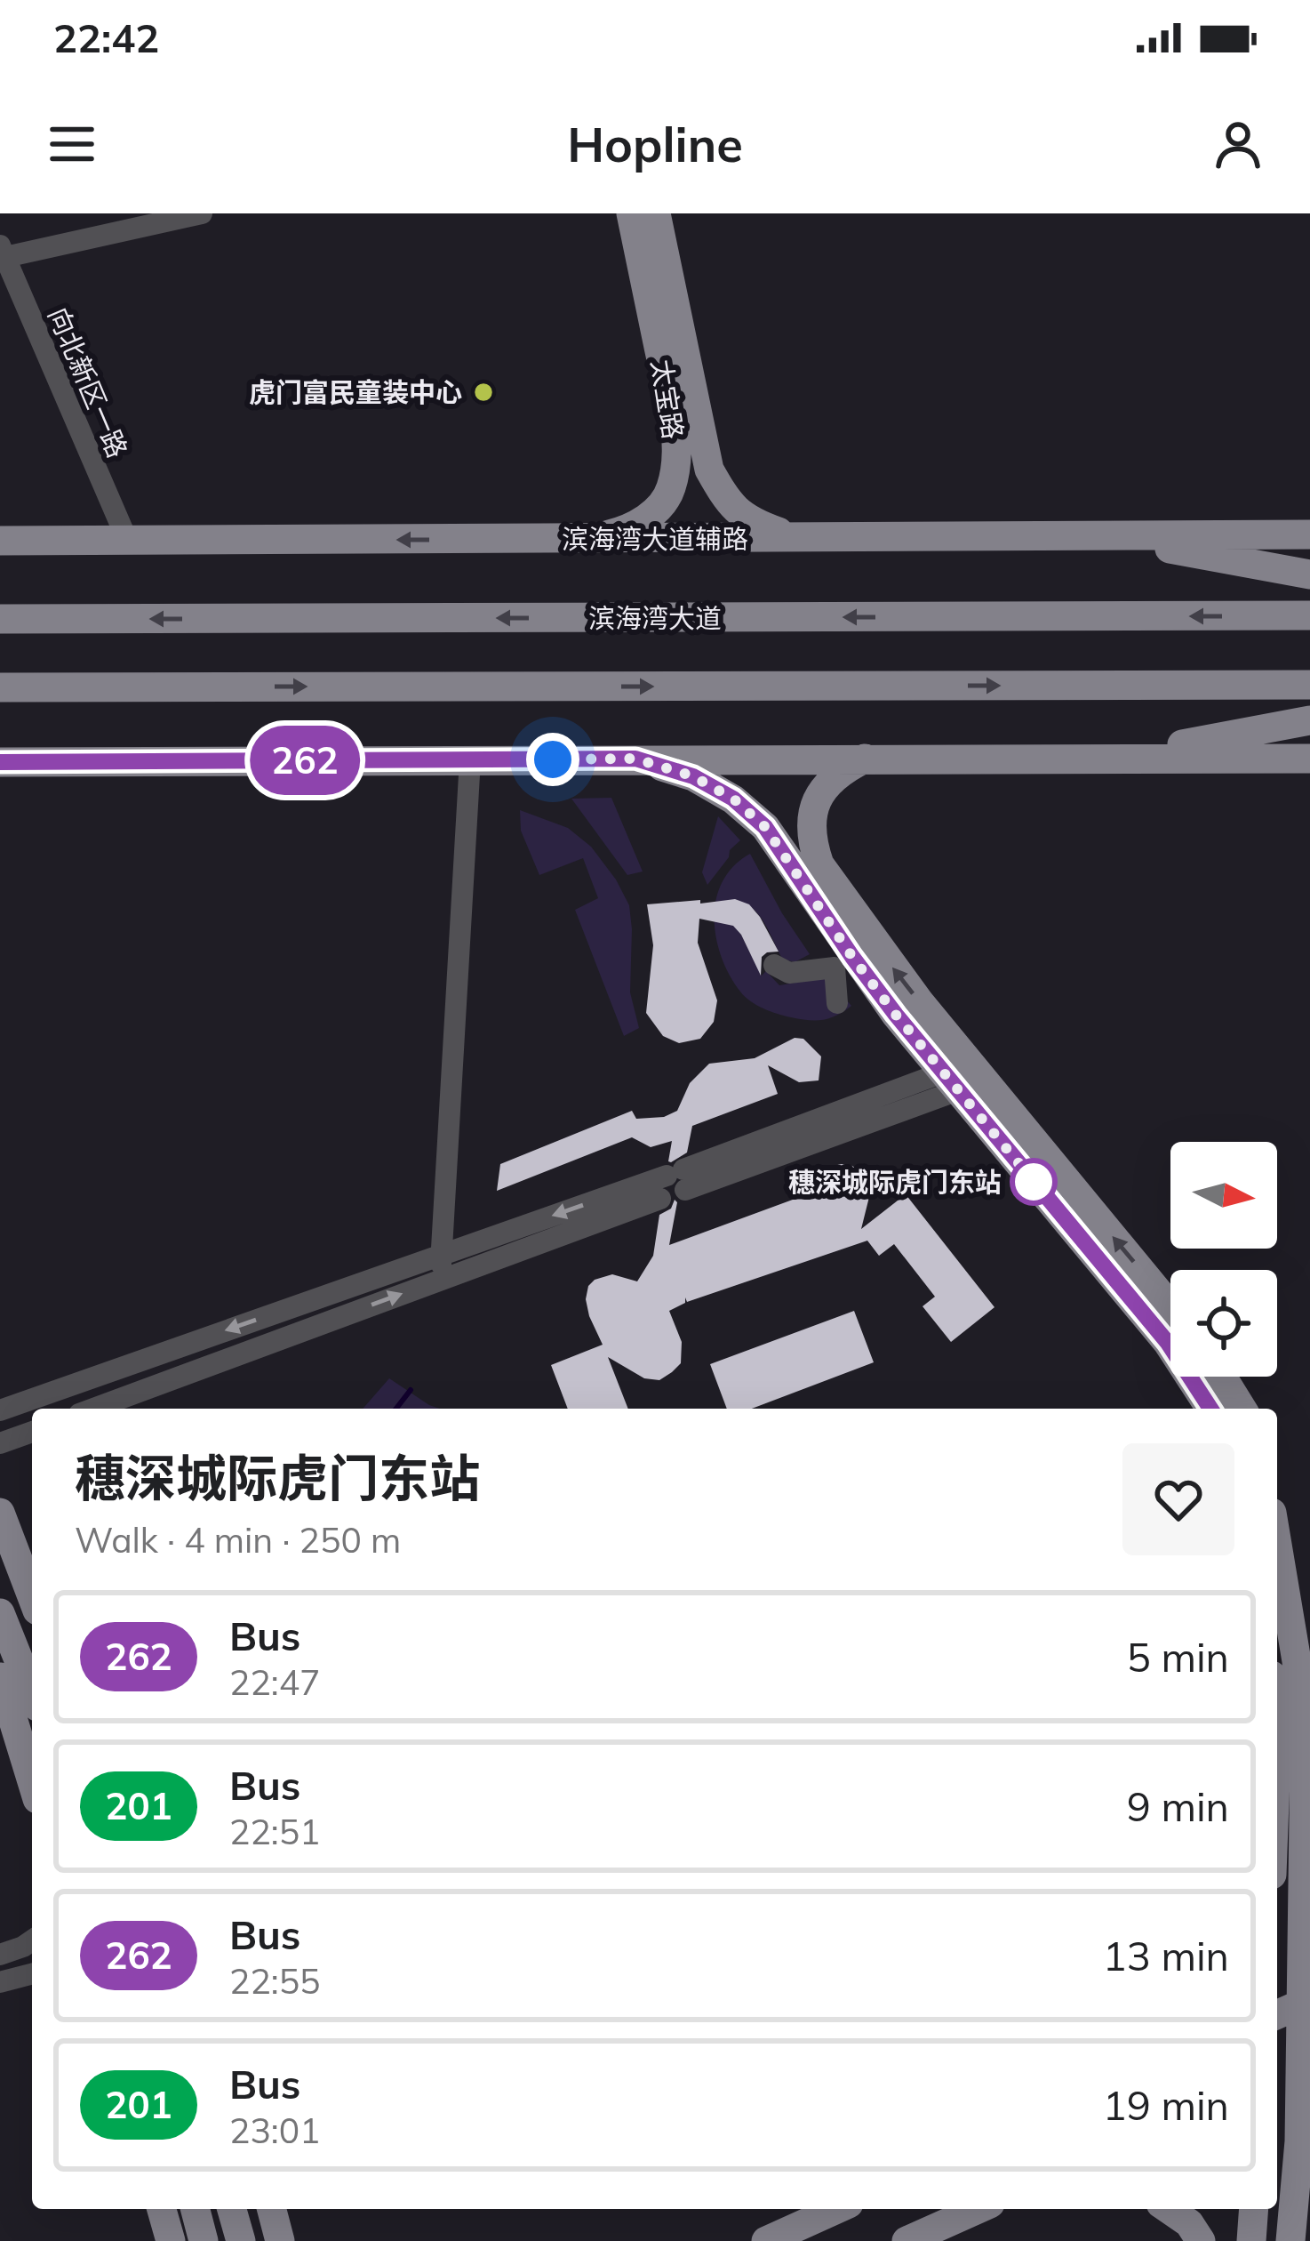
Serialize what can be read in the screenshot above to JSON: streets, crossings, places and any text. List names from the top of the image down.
{
  "streets": {
    "main road": ["太宝路", "滨海湾大道辅路", "滨海湾大道"],
    "street": ["向北新区一路"]
  },
  "crossings": [
    ["向北新区一路", "滨海湾大道辅路"],
    ["太宝路", "滨海湾大道辅路"]
  ],
  "places": ["虎门富民童装中心", "穗深城际虎门东站"],
  "lines": ["bus line 262"],
  "north": "right",
  "page": {
    "status": "22:42",
    "header": "Hopline",
    "on_map": "262",
    "heading": ["穗深城际虎门东站", "Walk · 4 min · 250 m"],
    "list": [
      {
        "mark": "262",
        "name": "Bus",
        "note": "22:47",
        "value": "5 min"
      },
      {
        "mark": "201",
        "name": "Bus",
        "note": "22:51",
        "value": "9 min"
      },
      {
        "mark": "262",
        "name": "Bus",
        "note": "22:55",
        "value": "13 min"
      },
      {
        "mark": "201",
        "name": "Bus",
        "note": "23:01",
        "value": "19 min"
      }
    ]
  }
}
